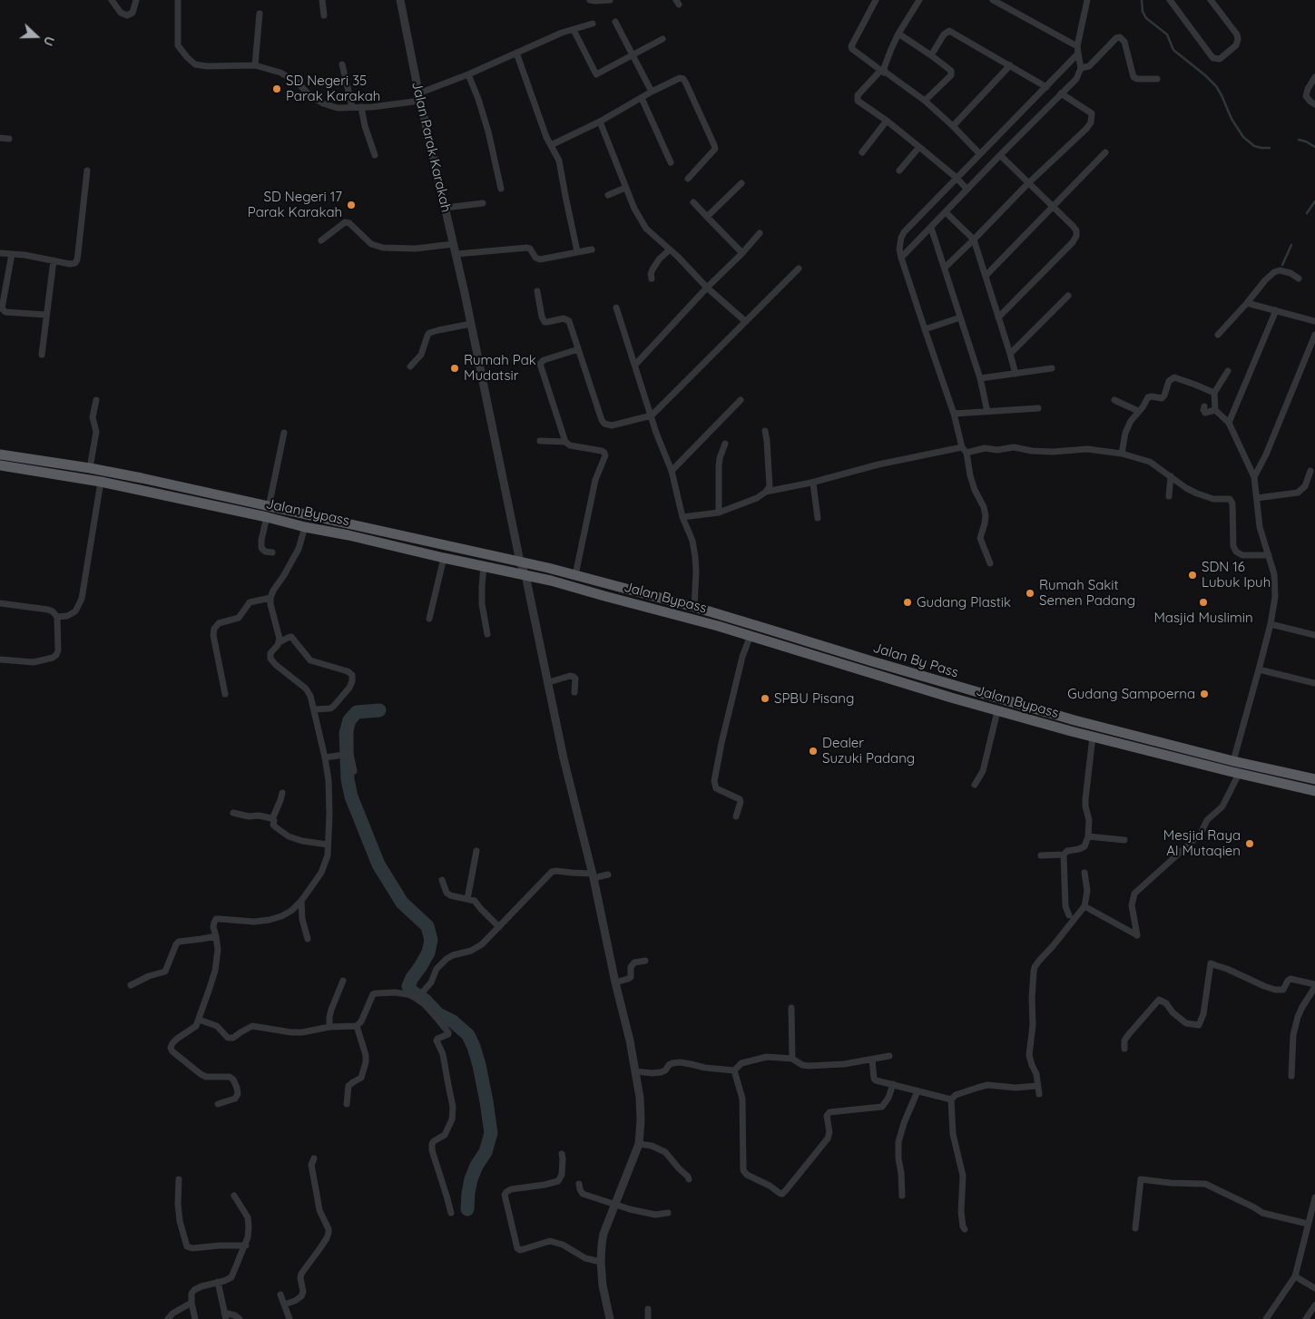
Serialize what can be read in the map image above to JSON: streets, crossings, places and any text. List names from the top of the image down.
{
  "streets": {
    "highway": ["Jalan Bypass", "Jalan By Pass"],
    "street": ["Jalan Parak Karakah"]
  },
  "crossings": [
    ["Jalan Parak Karakah", "Jalan Bypass"],
    ["Jalan Bypass", "Jalan By Pass"]
  ],
  "places": [
    "SD Negeri 35 Parak Karakah",
    "SD Negeri 17 Parak Karakah",
    "Rumah Pak Mudatsir",
    "SDN 16 Lubuk Ipuh",
    "Rumah Sakit Semen Padang",
    "Gudang Plastik",
    "Masjid Muslimin",
    "Gudang Sampoerna",
    "SPBU Pisang",
    "Dealer Suzuki Padang",
    "Mesjid Raya Al Mutaqien"
  ],
  "north": "right"
}
